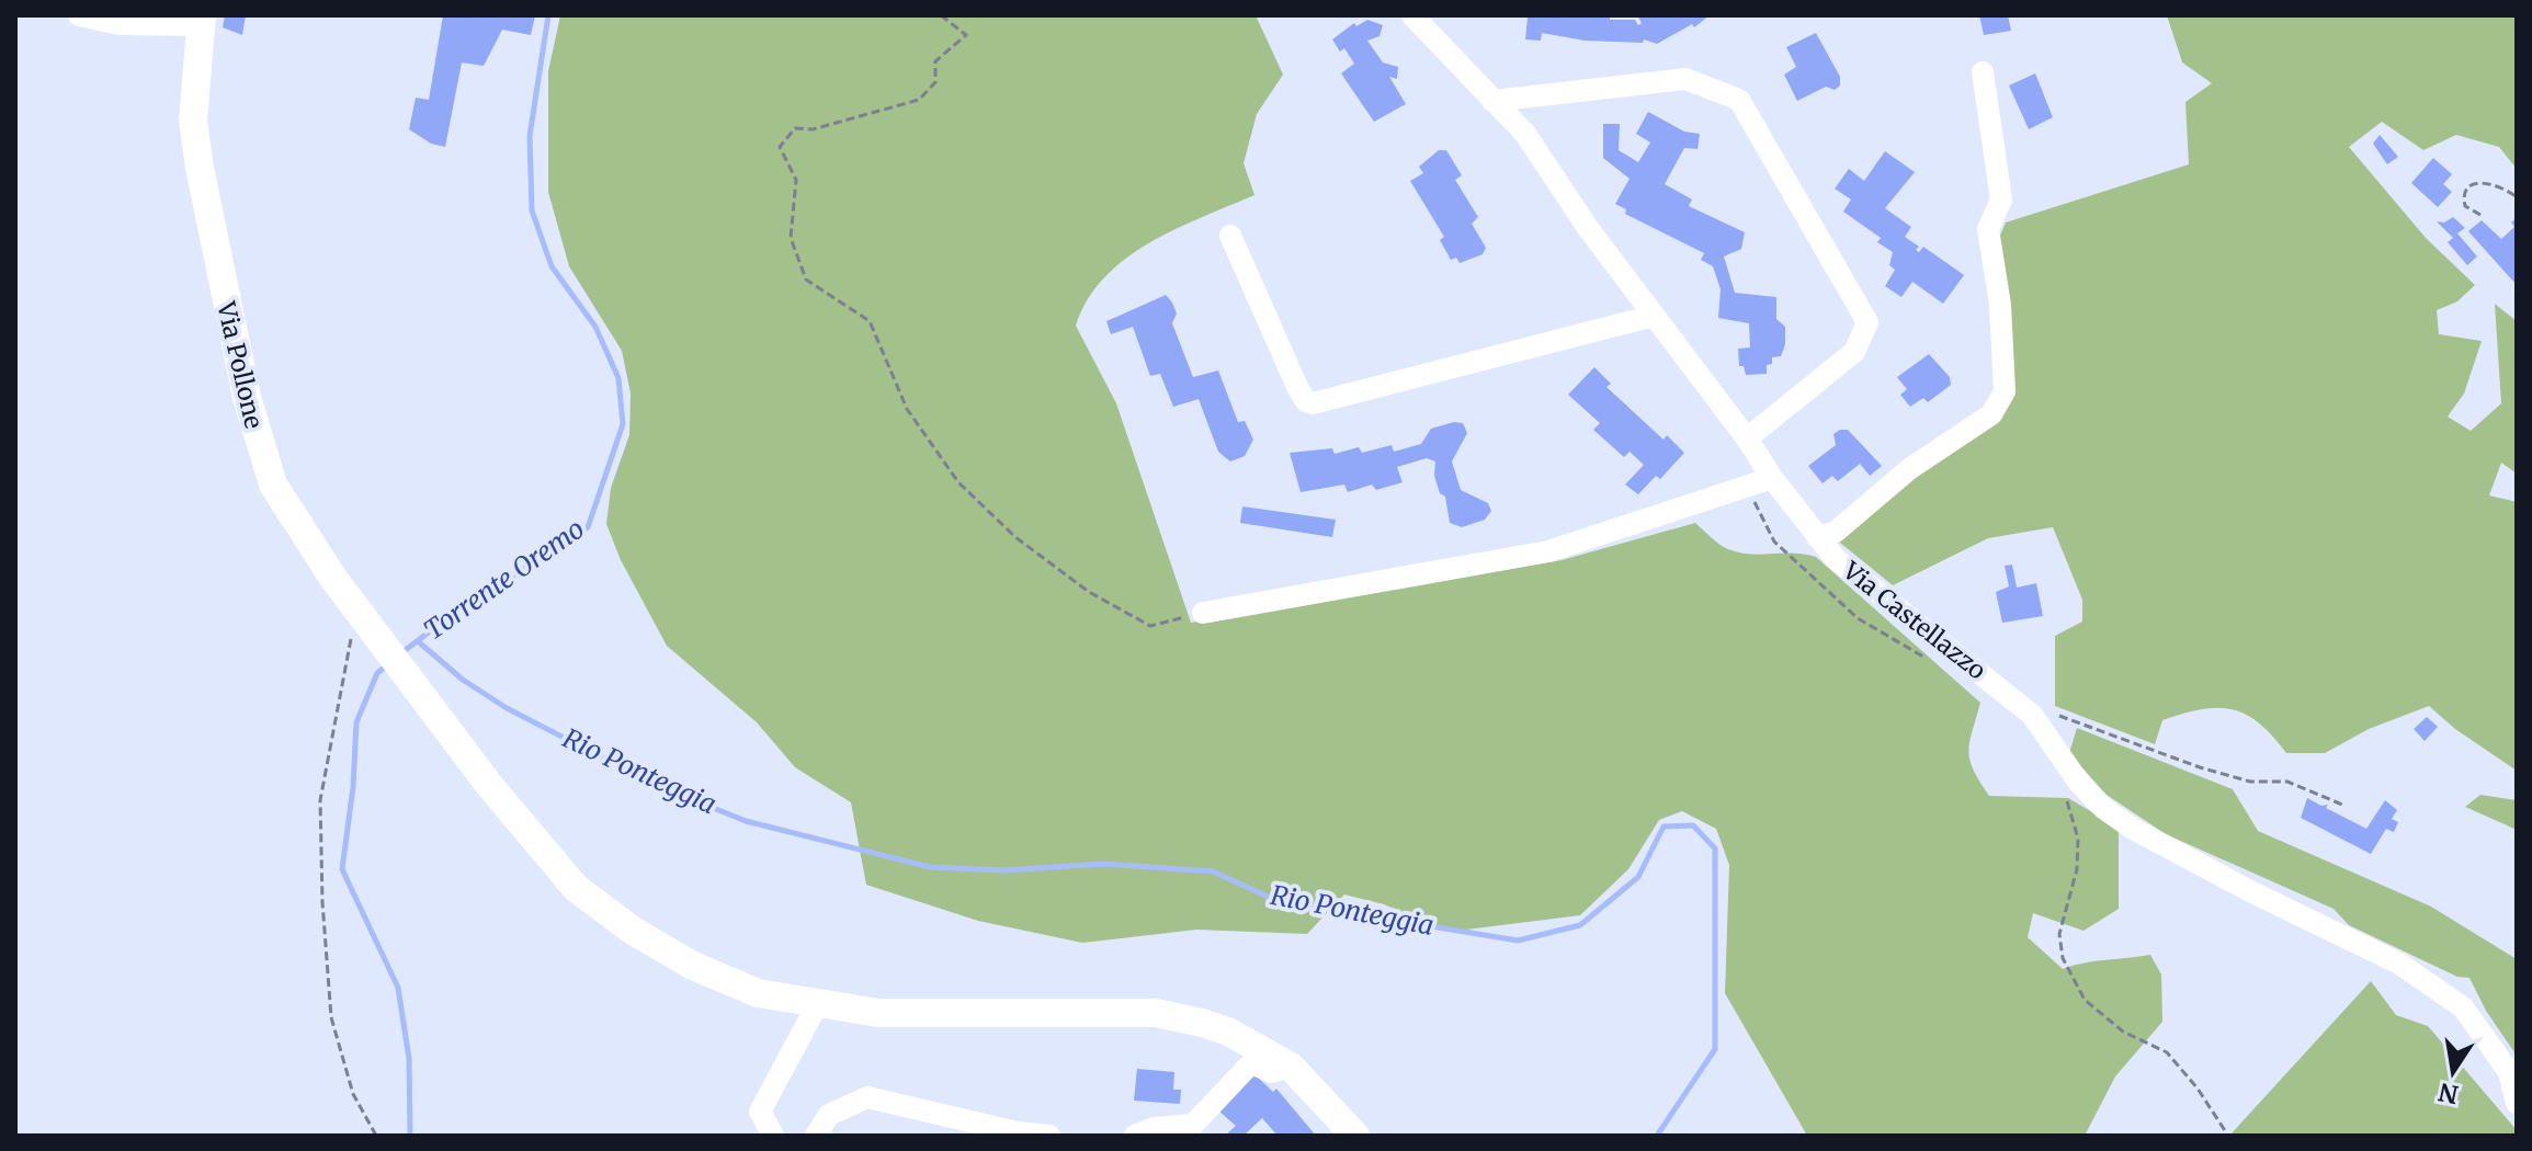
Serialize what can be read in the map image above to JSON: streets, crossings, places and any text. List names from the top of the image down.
{
  "streets": {
    "street": ["Via Pollone", "Via Castellazzo"]
  },
  "water": ["Torrente Oremo", "Rio Ponteggia"],
  "north": "bottom"
}
